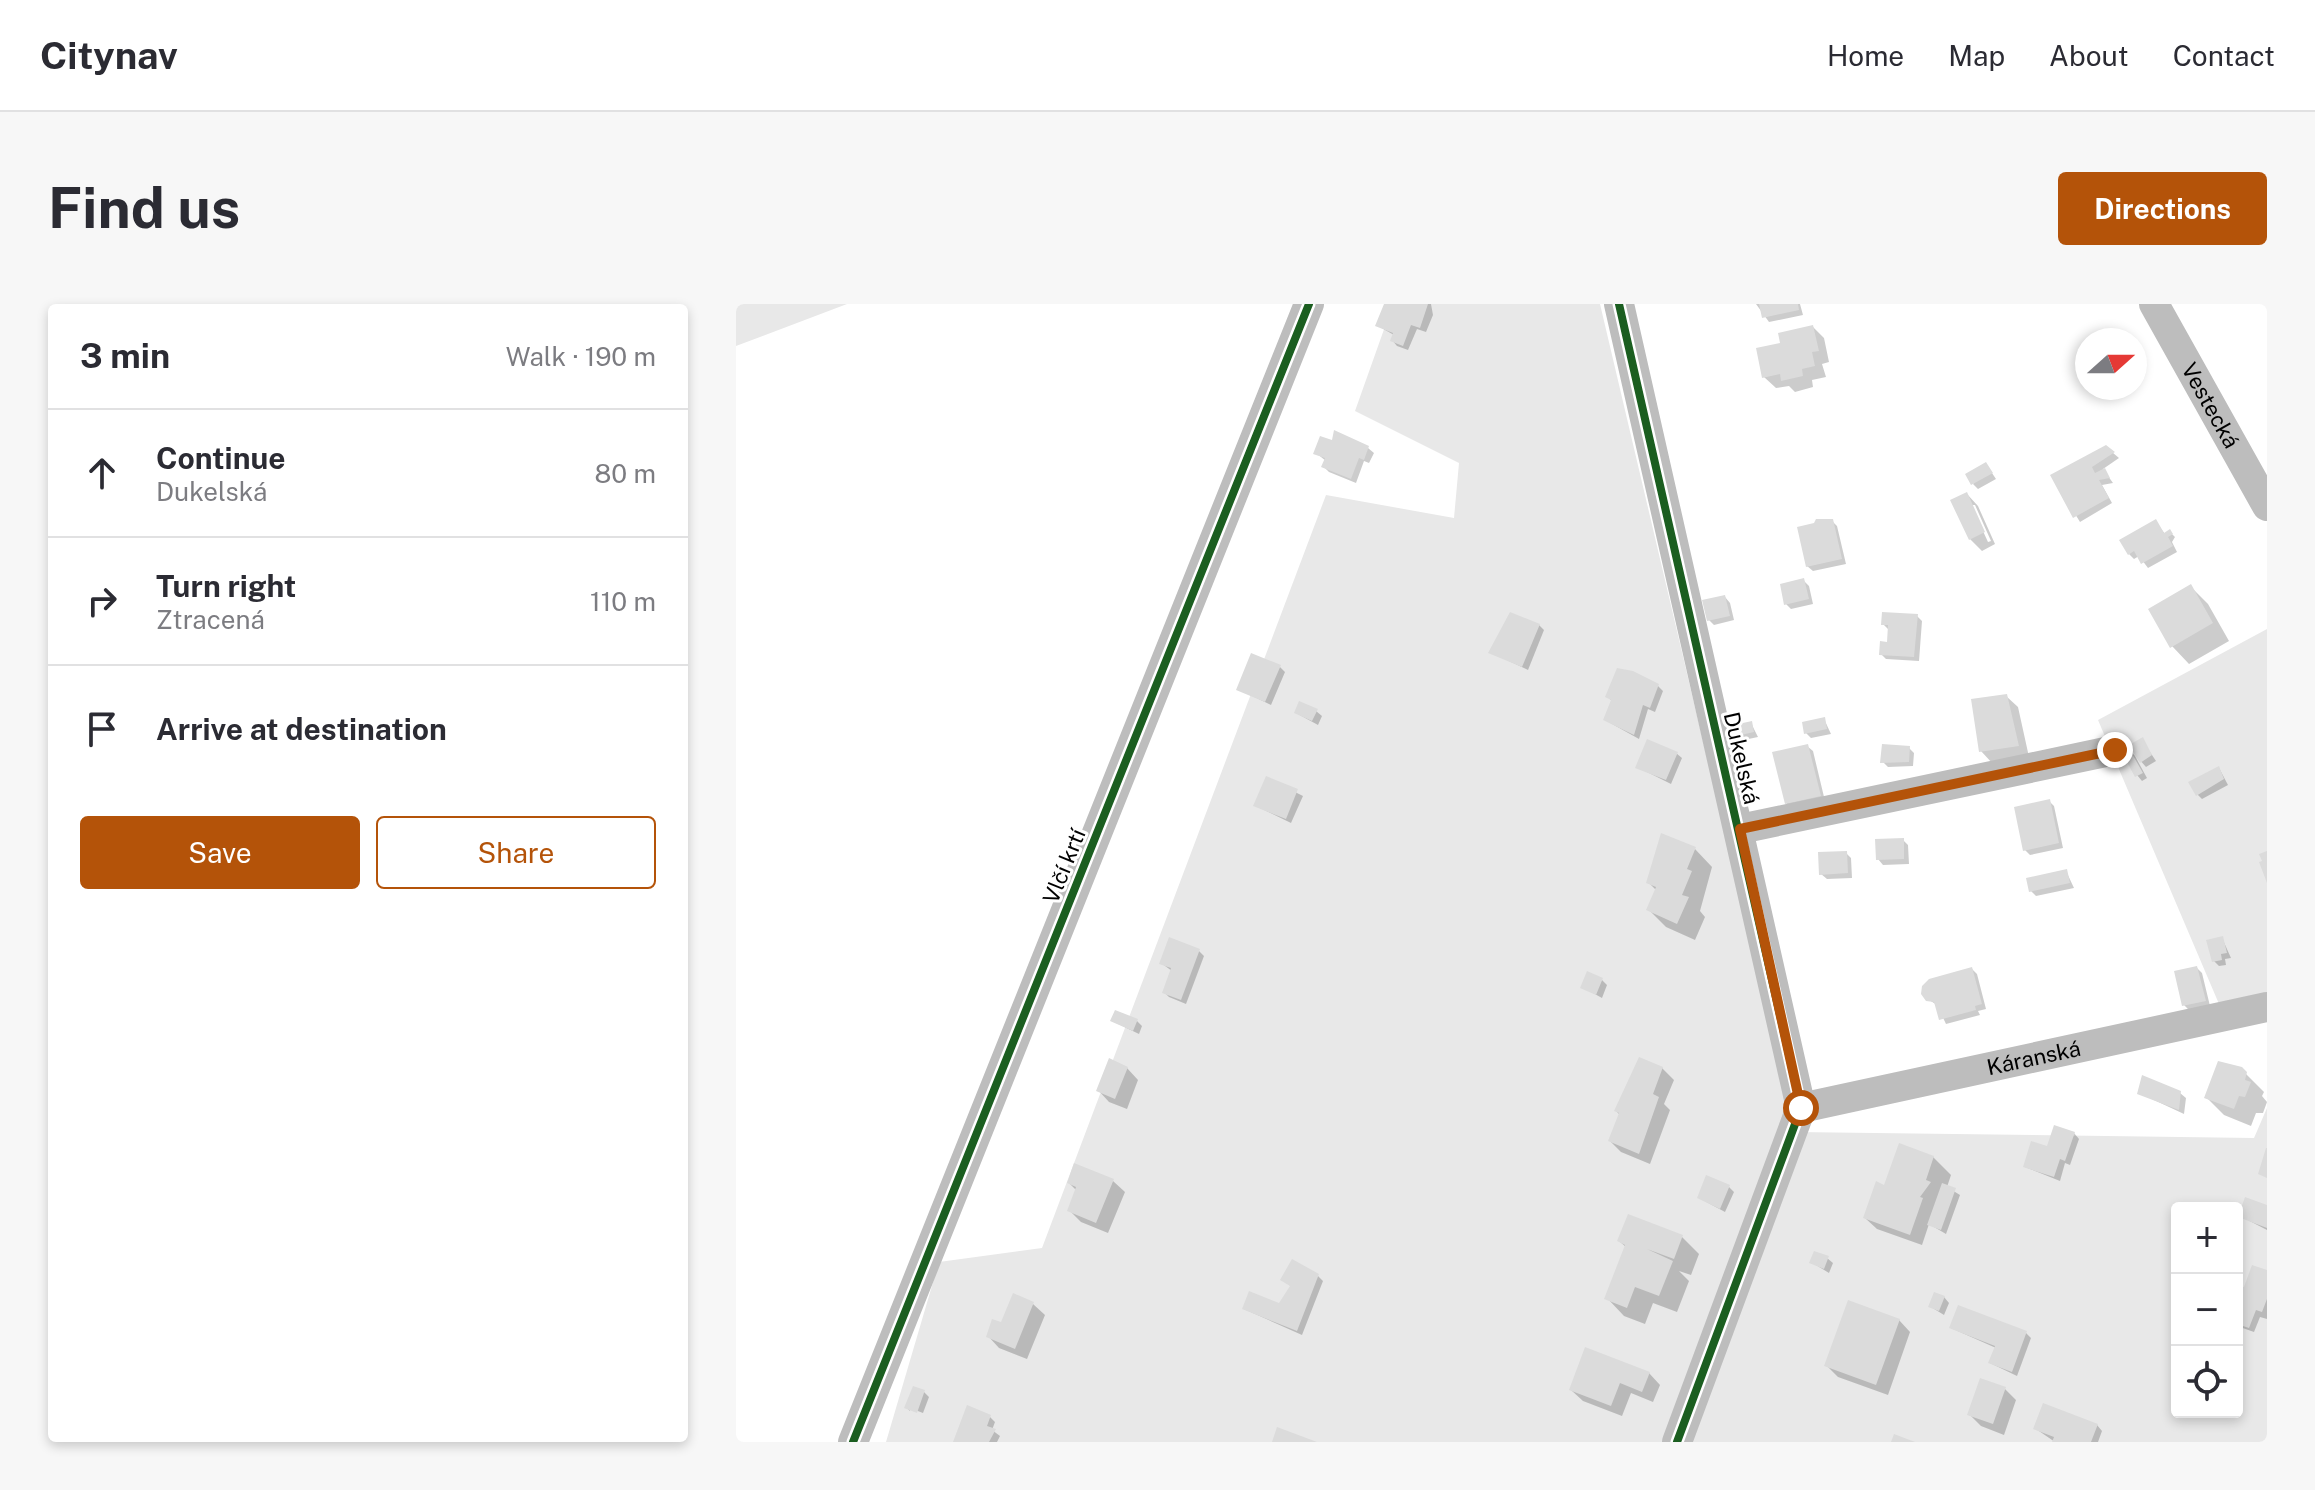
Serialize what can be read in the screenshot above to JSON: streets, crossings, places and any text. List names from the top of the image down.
{
  "streets": {
    "street": [
      "Vestecká",
      "Dukelská",
      "Vlčí krtí",
      "Káranská"
    ]
  },
  "crossings": [
    ["Dukelská", "Káranská"]
  ],
  "north": "right",
  "page": {
    "header": "Citynav",
    "nav": [
      "Home",
      "Map",
      "About",
      "Contact"
    ],
    "buttons": [
      "Directions",
      ["Save", "Share"]
    ],
    "title": "Find us",
    "heading": ["3 min", "Walk · 190 m"],
    "list": [
      ["Continue", "Dukelská", "80 m"],
      ["Turn right", "Ztracená", "110 m"],
      "Arrive at destination"
    ],
    "map_buttons": ["+", "−"]
  }
}
